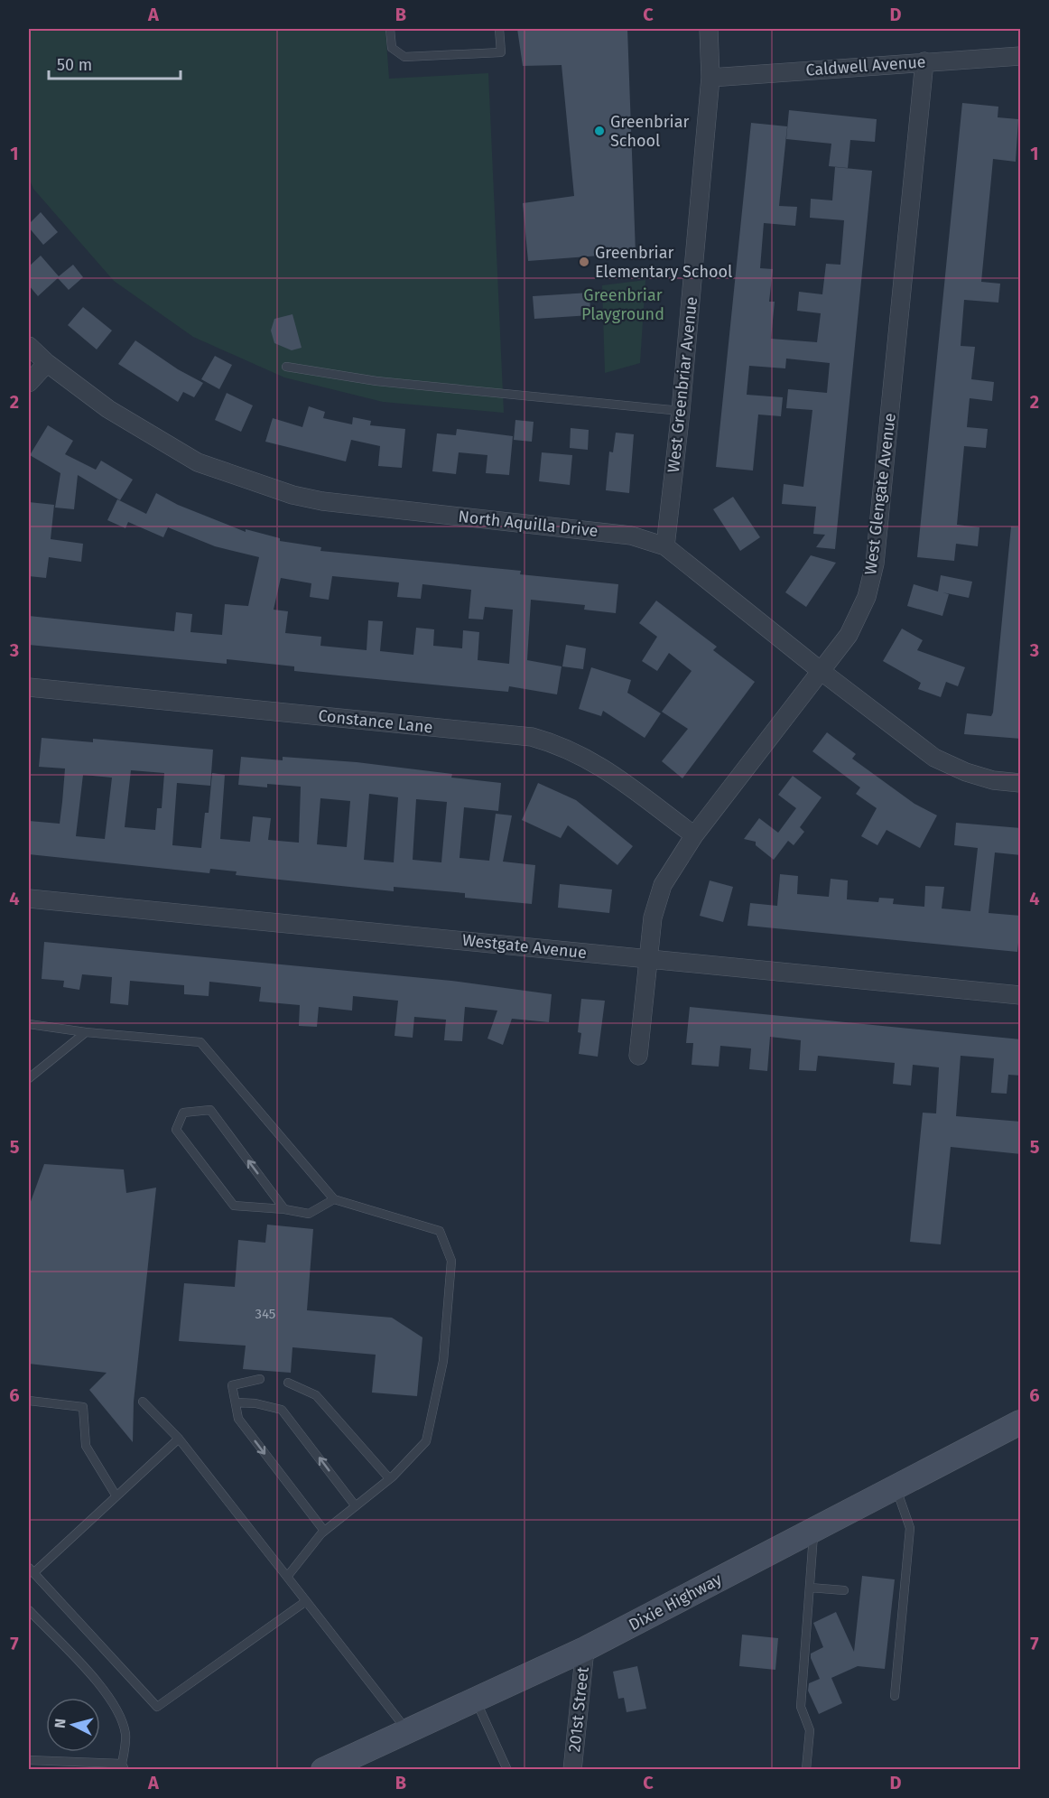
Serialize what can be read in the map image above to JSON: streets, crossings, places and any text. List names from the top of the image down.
{
  "streets": {
    "main road": ["Dixie Highway"],
    "street": [
      "Caldwell Avenue",
      "West Greenbriar Avenue",
      "West Glengate Avenue",
      "North Aquilla Drive",
      "Constance Lane",
      "Westgate Avenue",
      "201st Street"
    ]
  },
  "crossings": [
    ["Caldwell Avenue", "West Greenbriar Avenue"],
    ["Caldwell Avenue", "West Glengate Avenue"],
    ["West Greenbriar Avenue", "North Aquilla Drive"],
    ["West Glengate Avenue", "North Aquilla Drive"],
    ["West Glengate Avenue", "Constance Lane"],
    ["West Glengate Avenue", "Westgate Avenue"],
    ["Dixie Highway", "201st Street"]
  ],
  "parks": ["Greenbriar Playground"],
  "places": ["Greenbriar School", "Greenbriar Elementary School"],
  "house_numbers": ["345"],
  "scale_bar": "50 m",
  "north": "left",
  "grid": {
    "columns": [
      "A",
      "B",
      "C",
      "D"
    ],
    "rows": [
      "1",
      "2",
      "3",
      "4",
      "5",
      "6",
      "7"
    ]
  }
}
